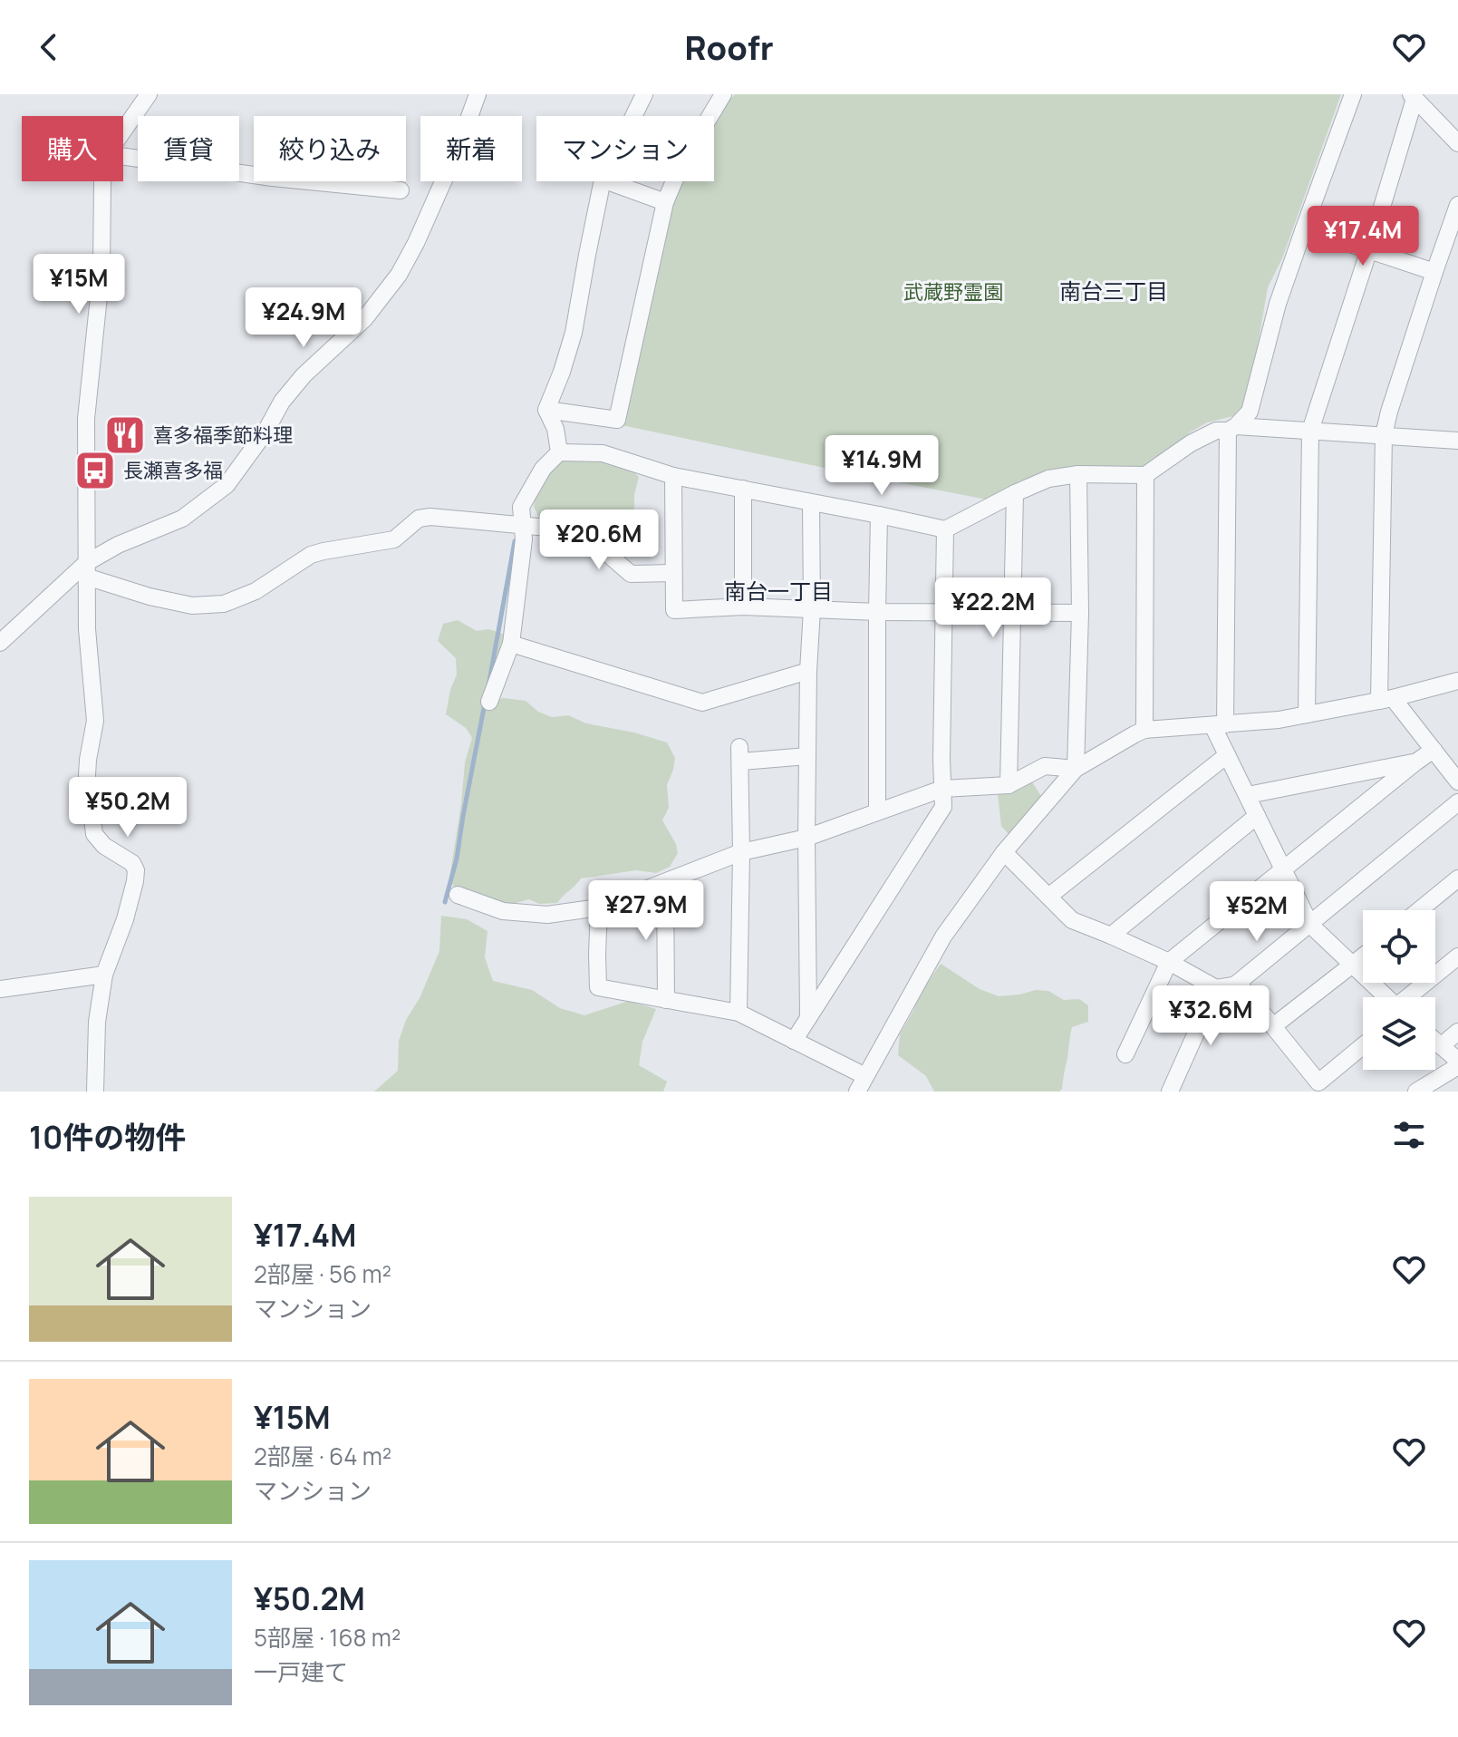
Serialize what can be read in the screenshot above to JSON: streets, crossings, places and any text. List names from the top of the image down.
{
  "districts": ["南台三丁目", "南台一丁目"],
  "parks": ["武蔵野霊園"],
  "places": {
    "restaurant": ["喜多福季節料理"],
    "bus stop": ["長瀬喜多福"]
  },
  "page": {
    "header": "Roofr",
    "chip": [
      "購入",
      "賃貸",
      "絞り込み",
      "新着",
      "マンション"
    ],
    "price": [
      "¥17.4M",
      "¥15M",
      "¥24.9M",
      "¥14.9M",
      "¥20.6M",
      "¥22.2M",
      "¥50.2M",
      "¥27.9M",
      "¥52M",
      "¥32.6M"
    ],
    "heading": "10件の物件",
    "list": [
      {
        "name": "¥17.4M",
        "note": "2部屋 · 56 m² · マンション"
      },
      {
        "name": "¥15M",
        "note": "2部屋 · 64 m² · マンション"
      },
      {
        "name": "¥50.2M",
        "note": "5部屋 · 168 m² · 一戸建て"
      }
    ]
  }
}
